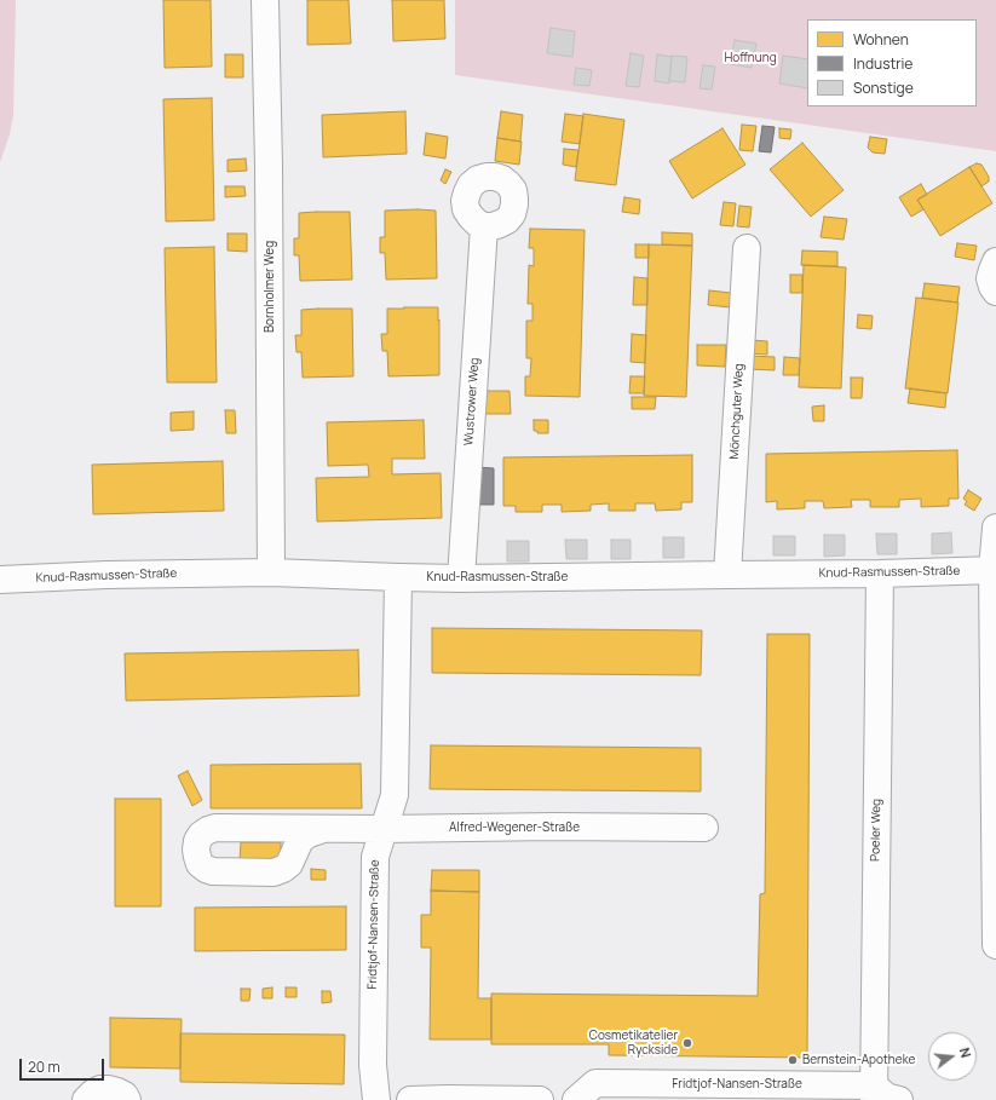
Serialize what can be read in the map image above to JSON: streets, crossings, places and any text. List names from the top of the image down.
{
  "streets": {
    "street": [
      "Bornholmer Weg",
      "Wustrower Weg",
      "Mönchguter Weg",
      "Knud-Rasmussen-Straße",
      "Alfred-Wegener-Straße",
      "Poeler Weg",
      "Fridtjof-Nansen-Straße"
    ]
  },
  "crossings": [
    ["Bornholmer Weg", "Knud-Rasmussen-Straße"],
    ["Wustrower Weg", "Knud-Rasmussen-Straße"],
    ["Mönchguter Weg", "Knud-Rasmussen-Straße"],
    ["Knud-Rasmussen-Straße", "Poeler Weg"],
    ["Knud-Rasmussen-Straße", "Fridtjof-Nansen-Straße"],
    ["Alfred-Wegener-Straße", "Fridtjof-Nansen-Straße"],
    ["Poeler Weg", "Fridtjof-Nansen-Straße"]
  ],
  "parks": ["Hoffnung"],
  "places": ["Cosmetikatelier Ryckside", "Bernstein-Apotheke"],
  "legend": ["Wohnen", "Industrie", "Sonstige"],
  "scale_bar": "20 m",
  "north": "right"
}
